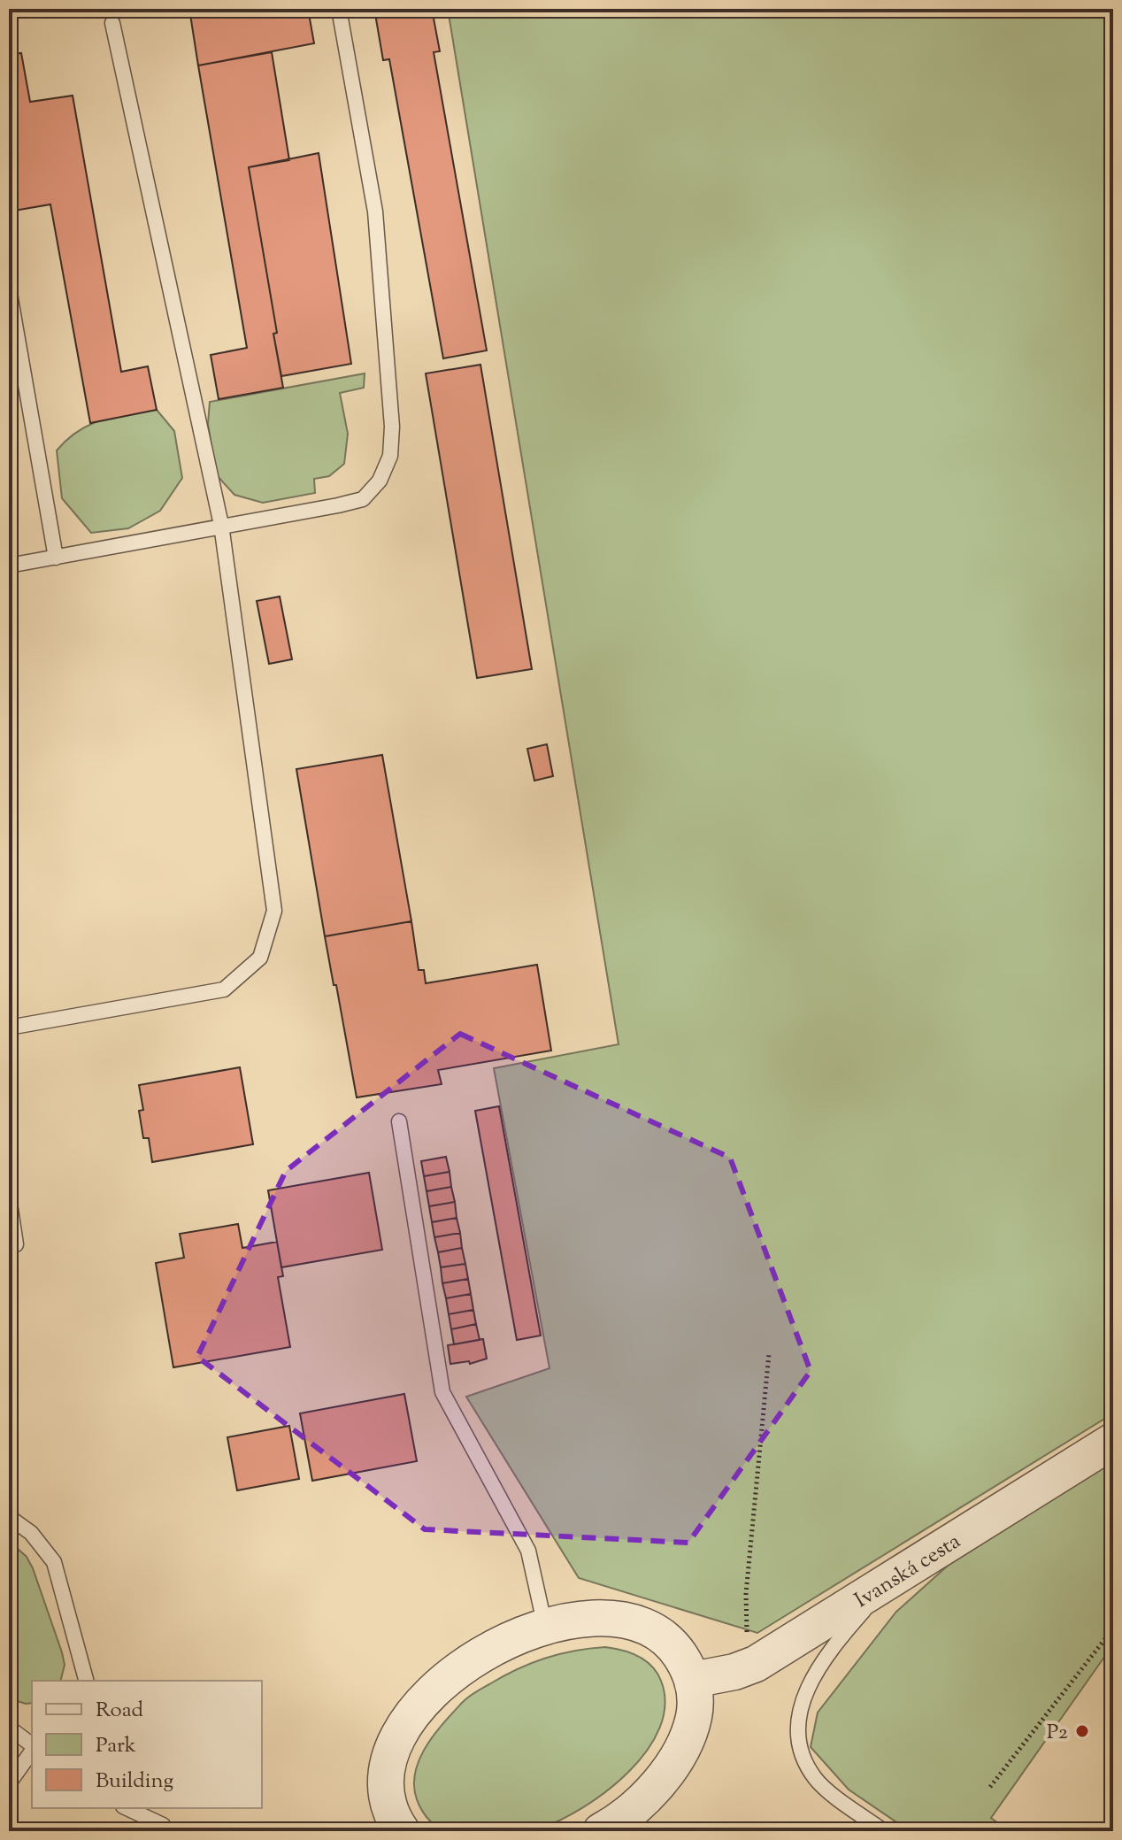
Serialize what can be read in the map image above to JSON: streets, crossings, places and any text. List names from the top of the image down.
{
  "streets": {
    "street": ["Ivanská cesta"]
  },
  "places": ["P2"],
  "legend": ["Road", "Park", "Building"]
}
